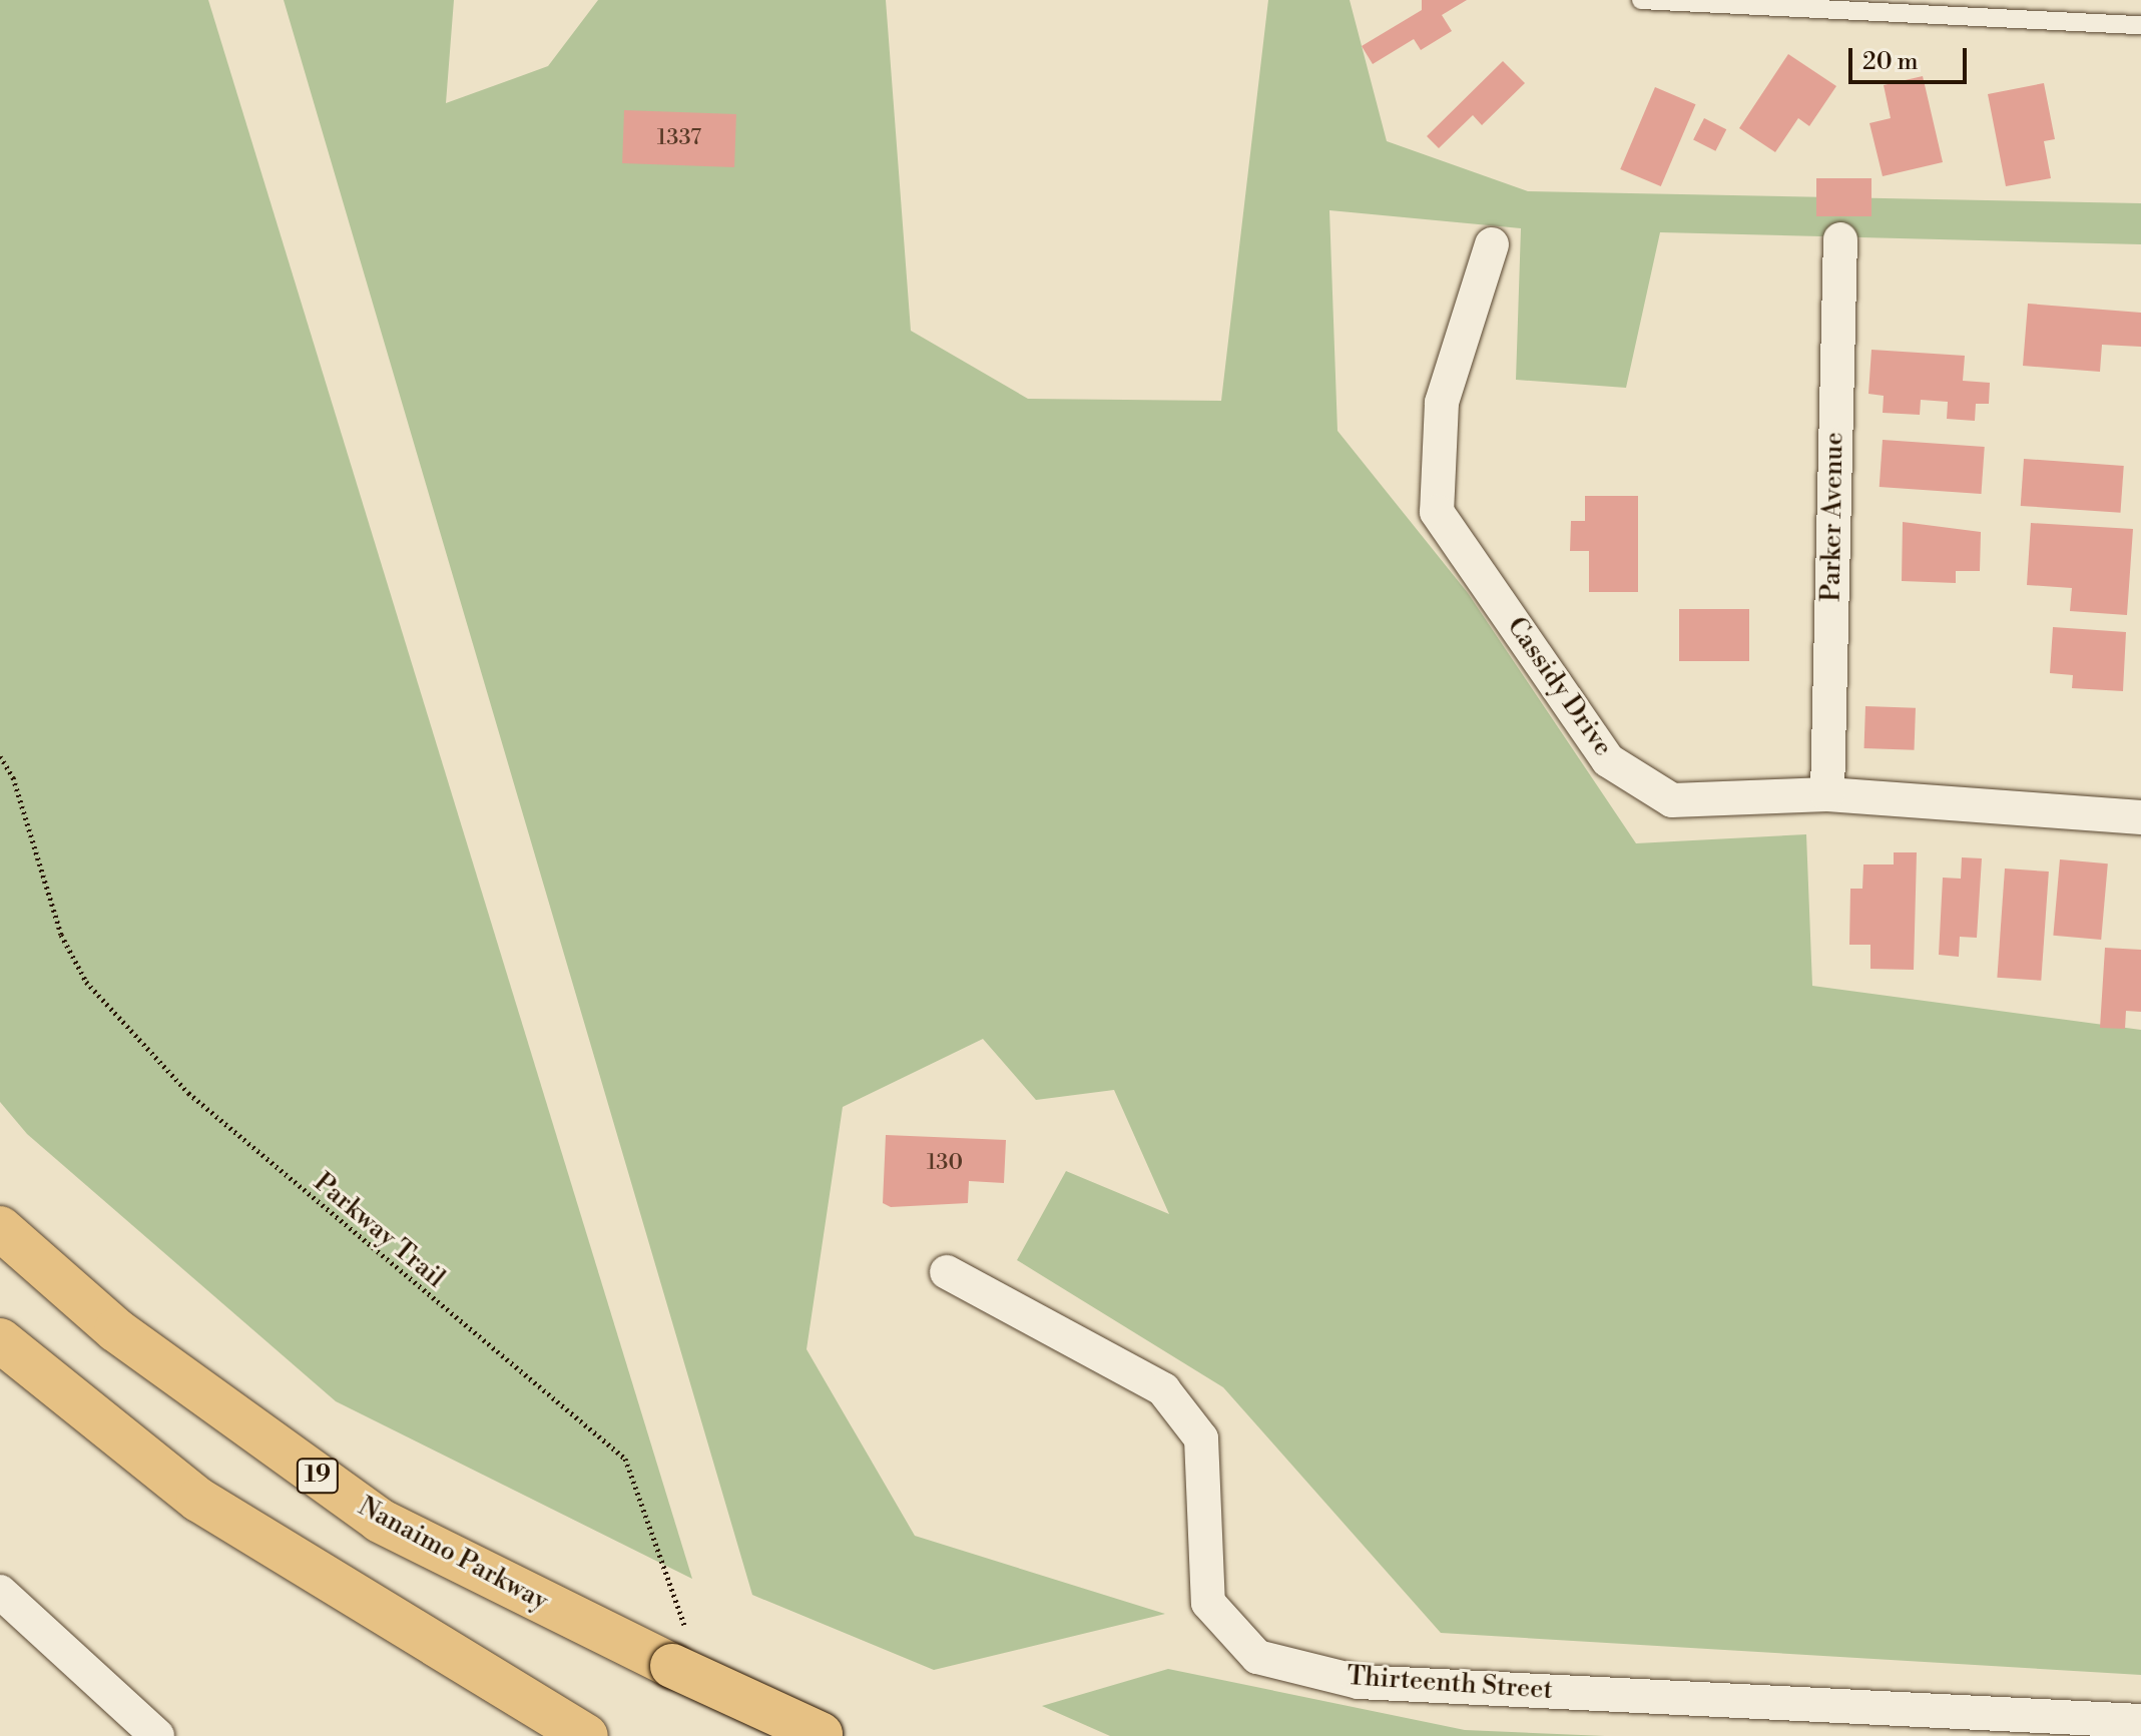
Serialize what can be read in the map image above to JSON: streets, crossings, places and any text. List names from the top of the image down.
{
  "streets": {
    "highway": ["19", "Nanaimo Parkway"],
    "street": ["Parker Avenue", "Cassidy Drive", "Thirteenth Street"],
    "path": ["Parkway Trail"]
  },
  "crossings": [
    ["Parker Avenue", "Cassidy Drive"],
    ["Parkway Trail", "Nanaimo Parkway"]
  ],
  "house_numbers": ["1337", "130"],
  "scale_bar": "20 m"
}
